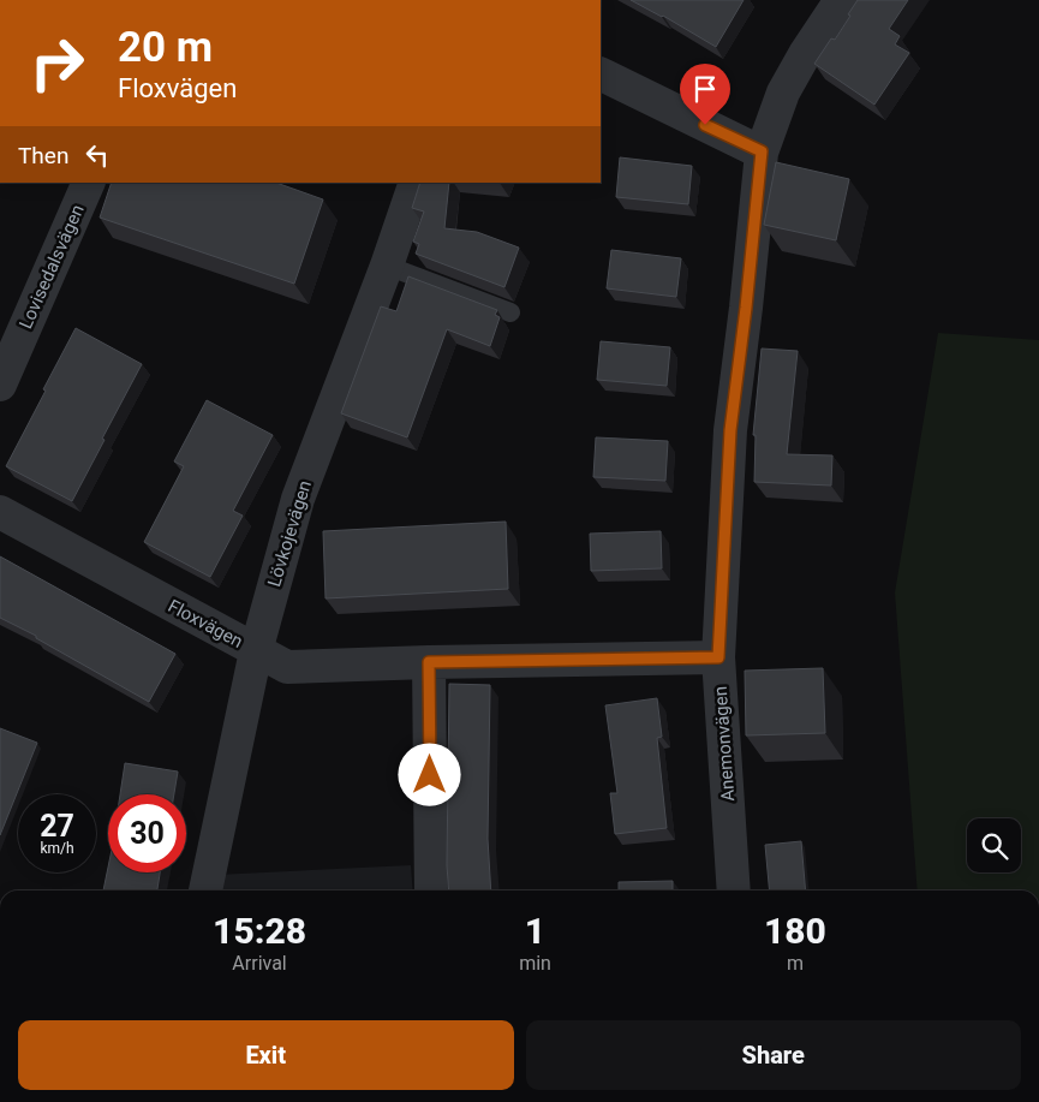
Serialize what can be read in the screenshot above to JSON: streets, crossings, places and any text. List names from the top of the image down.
{
  "streets": {
    "street": [
      "Lovisedalsvägen",
      "Lövkojevägen",
      "Floxvägen",
      "Anemonvägen"
    ]
  },
  "crossings": [
    ["Lövkojevägen", "Floxvägen"],
    ["Floxvägen", "Anemonvägen"]
  ],
  "page": {
    "turn": ["20 m", "Floxvägen"],
    "then": "Then",
    "speed": "27 km/h",
    "limit": "30",
    "eta": [
      "15:28",
      "Arrival",
      "1",
      "min",
      "180",
      "m"
    ],
    "buttons": ["Exit", "Share"]
  }
}
